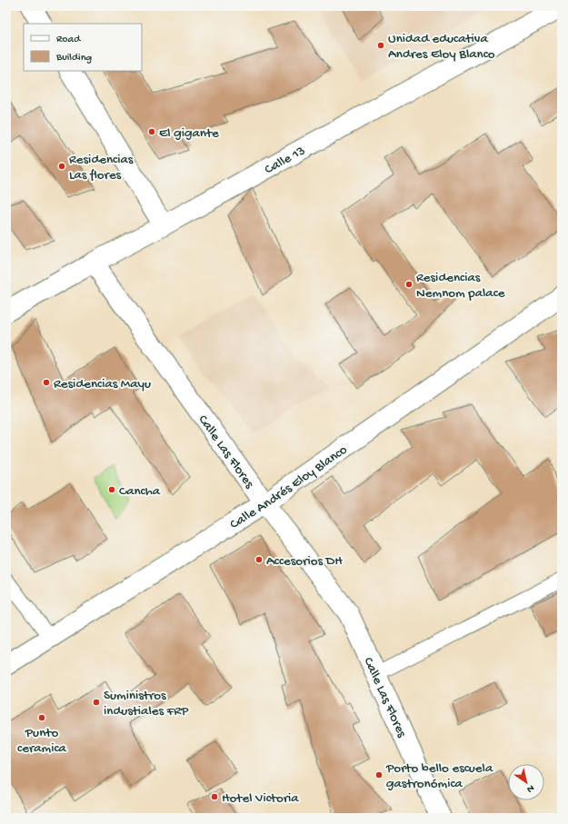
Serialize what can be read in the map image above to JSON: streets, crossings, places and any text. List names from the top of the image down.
{
  "streets": {
    "street": ["Calle 13", "Calle Las Flores", "Calle Andrés Eloy Blanco"]
  },
  "crossings": [
    ["Calle 13", "Calle Las Flores"],
    ["Calle Las Flores", "Calle Andrés Eloy Blanco"]
  ],
  "places": [
    "Unidad educativa Andres Eloy Blanco",
    "El gigante",
    "Residencias Las flores",
    "Residencias Nemnom palace",
    "Residencias Mayu",
    "Cancha",
    "Accesorios DH",
    "Suministros industiales FRP",
    "Punto ceramica",
    "Porto bello escuela gastronómica",
    "Hotel Victoria"
  ],
  "legend": ["Road", "Building"],
  "north": "bottom right"
}
